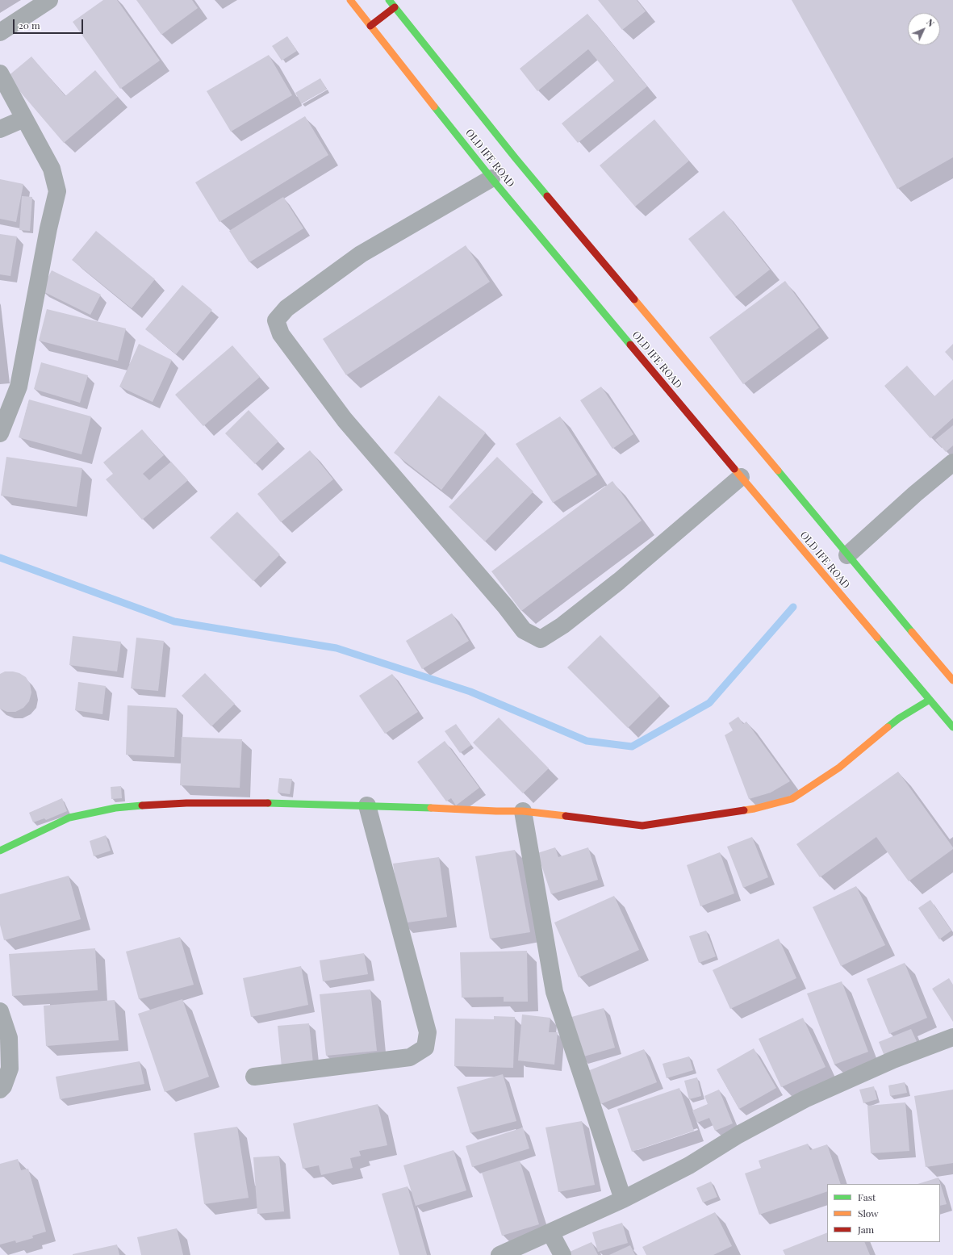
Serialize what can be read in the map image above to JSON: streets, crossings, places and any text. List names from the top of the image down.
{
  "streets": {
    "main road": ["OLD IFE ROAD"]
  },
  "legend": ["Fast", "Slow", "Jam"],
  "scale_bar": "20 m",
  "north": "top right"
}
